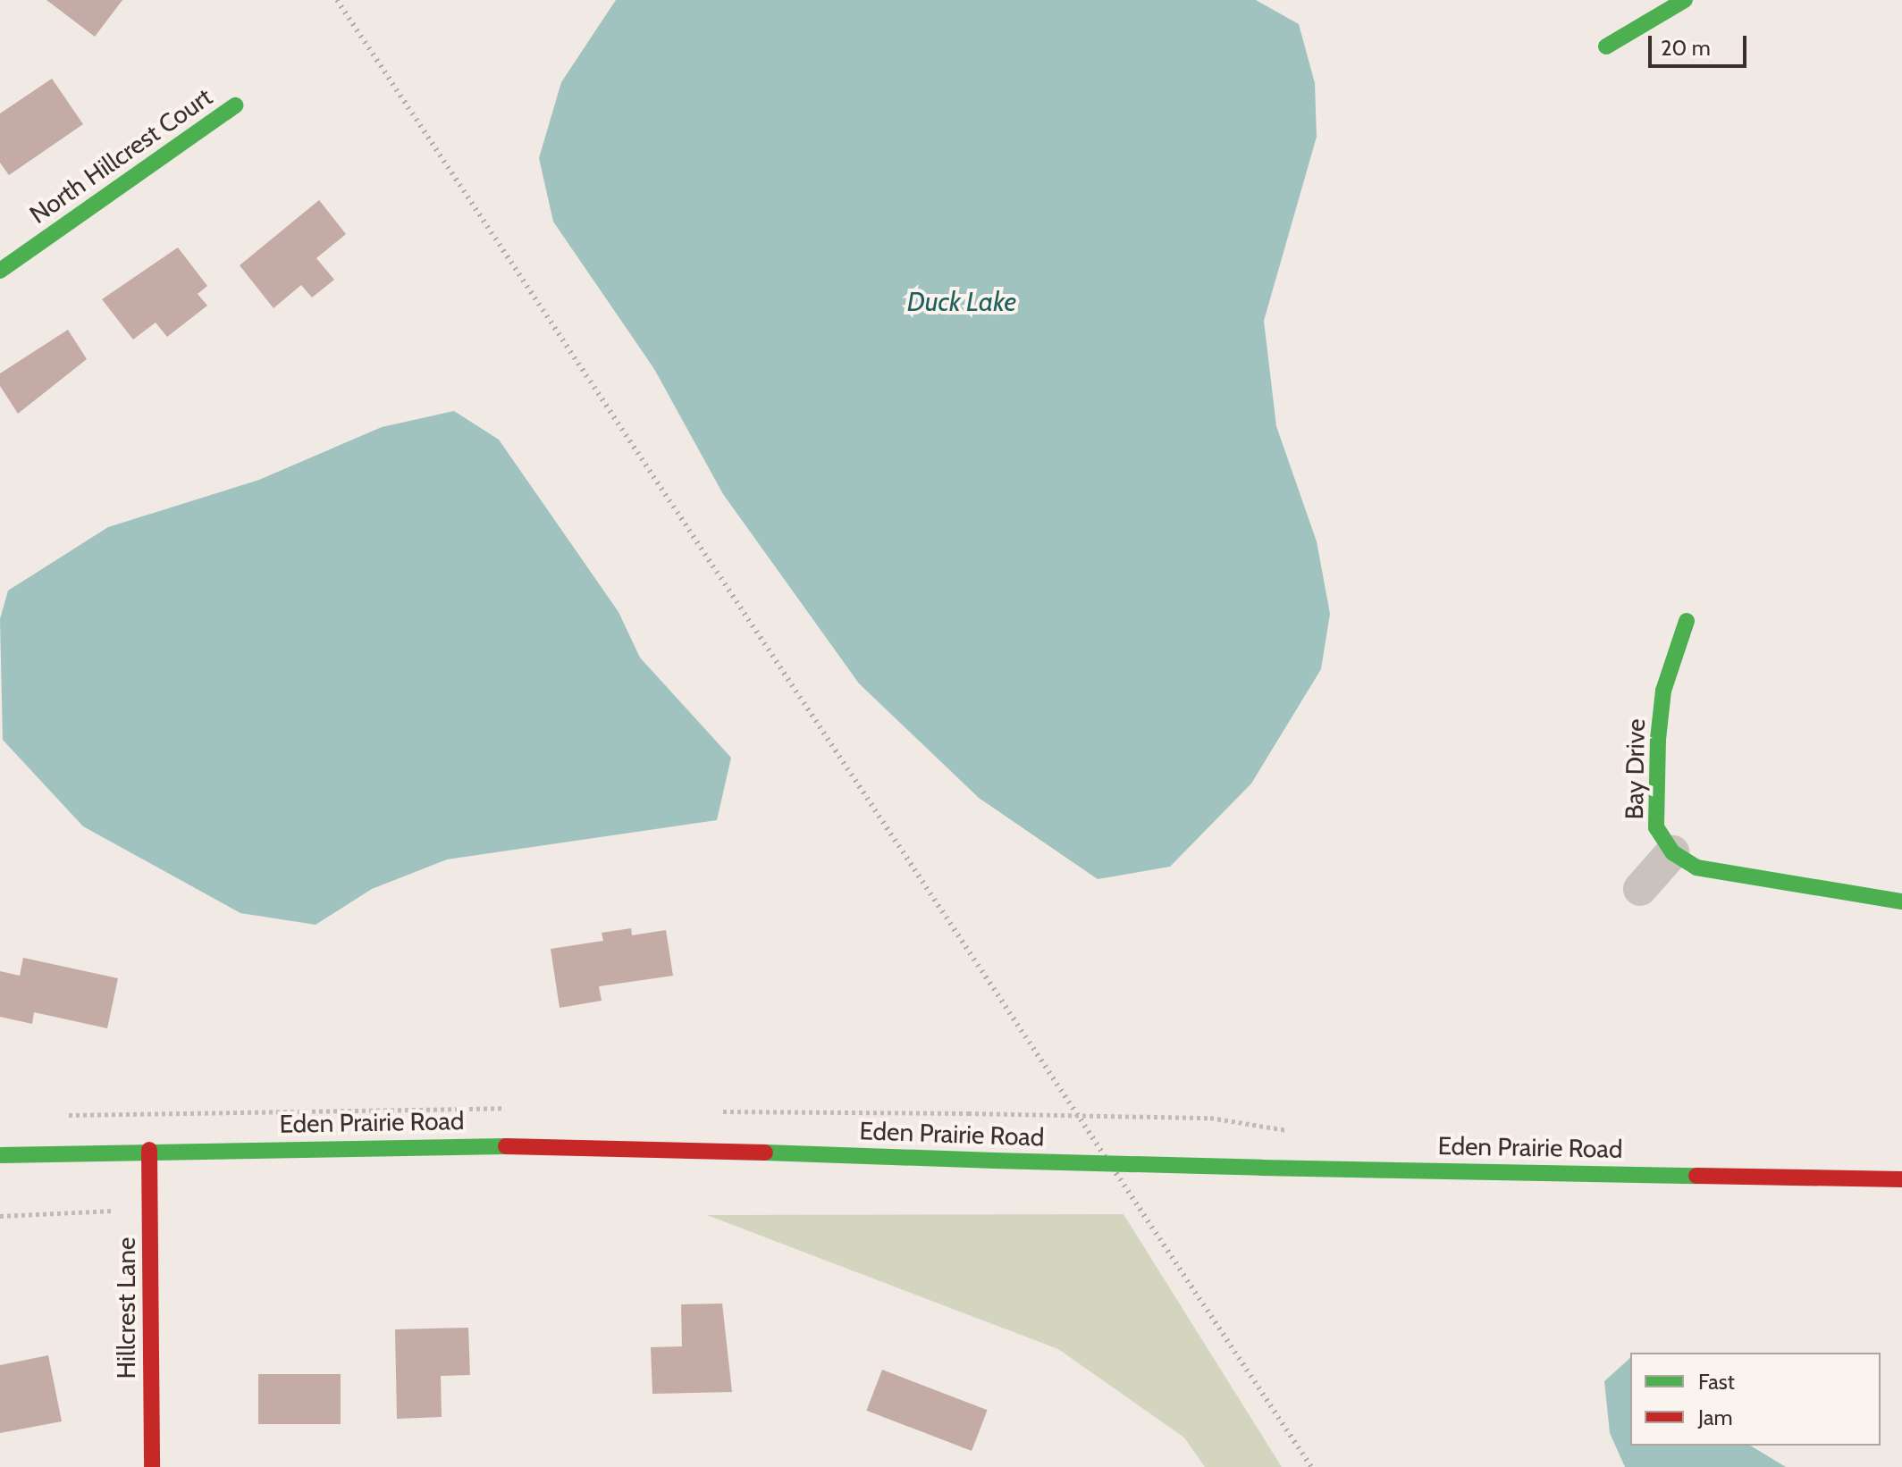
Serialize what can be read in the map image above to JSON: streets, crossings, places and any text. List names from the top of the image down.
{
  "streets": {
    "main road": [
      "North Hillcrest Court",
      "Bay Drive",
      "Eden Prairie Road",
      "Hillcrest Lane"
    ]
  },
  "crossings": [
    ["Eden Prairie Road", "Hillcrest Lane"]
  ],
  "water": ["Duck Lake"],
  "legend": ["Fast", "Jam"],
  "scale_bar": "20 m"
}
